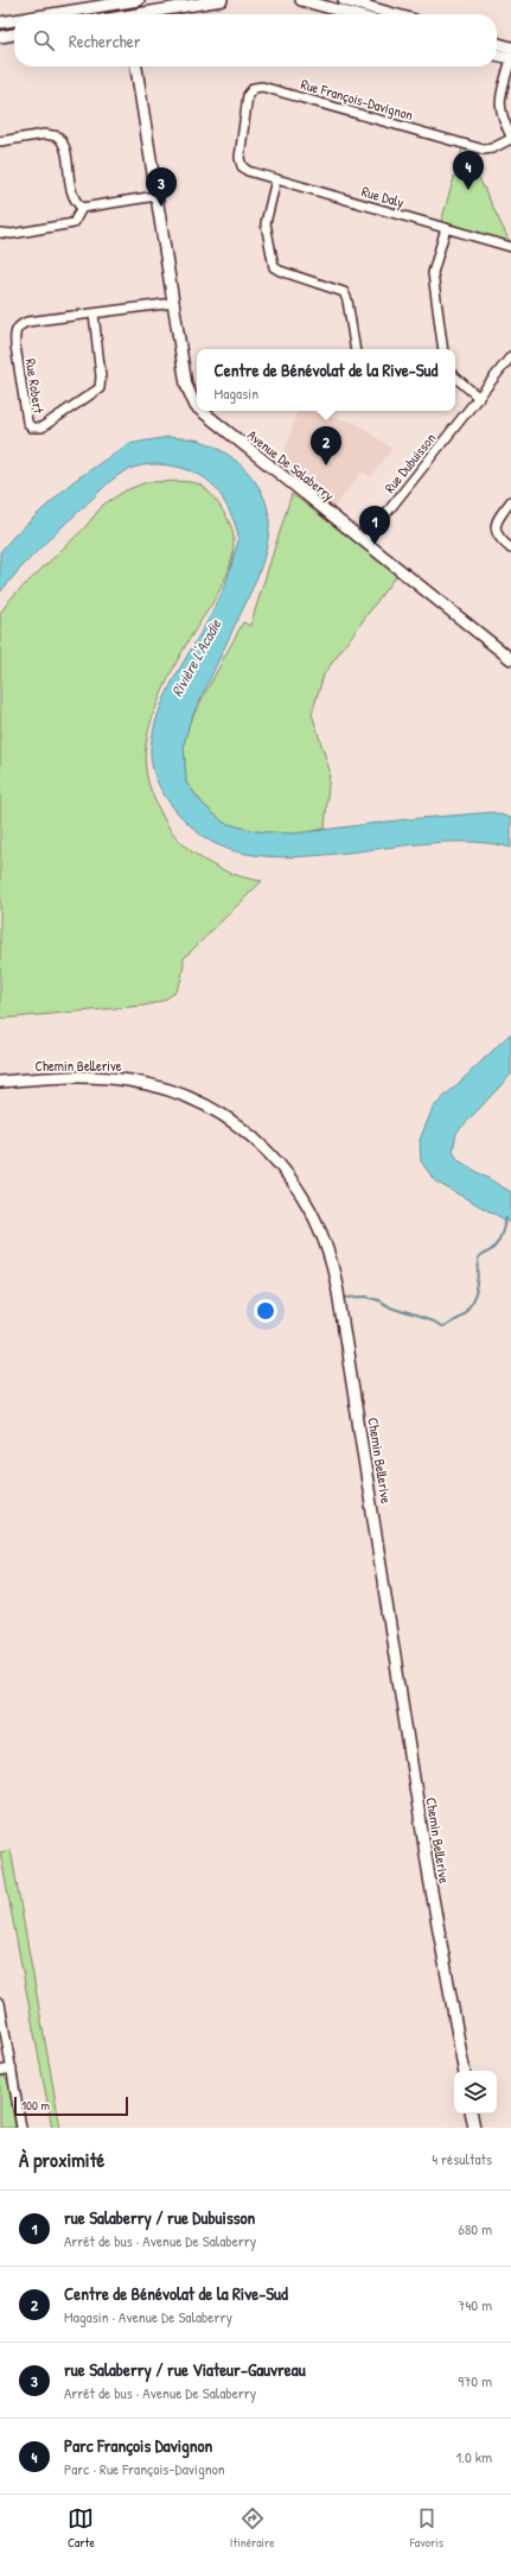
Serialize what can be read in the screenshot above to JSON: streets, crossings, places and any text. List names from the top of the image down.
{
  "streets": {
    "street": [
      "Rue François-Davignon",
      "Rue Daly",
      "Rue Robert",
      "Rue Dubuisson",
      "Avenue De Salaberry",
      "Chemin Bellerive"
    ]
  },
  "crossings": [
    ["Rue François-Davignon", "Rue Daly"],
    ["Rue Robert", "Avenue De Salaberry"],
    ["Rue Dubuisson", "Avenue De Salaberry"]
  ],
  "water": ["Rivière L'Acadie"],
  "scale_bar": "100 m",
  "page": {
    "search": "Rechercher",
    "pins": [
      "4",
      "3",
      "2",
      "1"
    ],
    "popup": ["Centre de Bénévolat de la Rive-Sud", "Magasin"],
    "scale": "100 m",
    "heading": ["À proximité", "4 résultats"],
    "list": [
      {
        "mark": "1",
        "name": "rue Salaberry / rue Dubuisson",
        "note": "Arrêt de bus · Avenue De Salaberry",
        "value": "680 m"
      },
      {
        "mark": "2",
        "name": "Centre de Bénévolat de la Rive-Sud",
        "note": "Magasin · Avenue De Salaberry",
        "value": "740 m"
      },
      {
        "mark": "3",
        "name": "rue Salaberry / rue Viateur-Gauvreau",
        "note": "Arrêt de bus · Avenue De Salaberry",
        "value": "970 m"
      },
      {
        "mark": "4",
        "name": "Parc François Davignon",
        "note": "Parc · Rue François-Davignon",
        "value": "1.0 km"
      }
    ],
    "nav": ["Carte", "Itinéraire", "Favoris"]
  }
}
